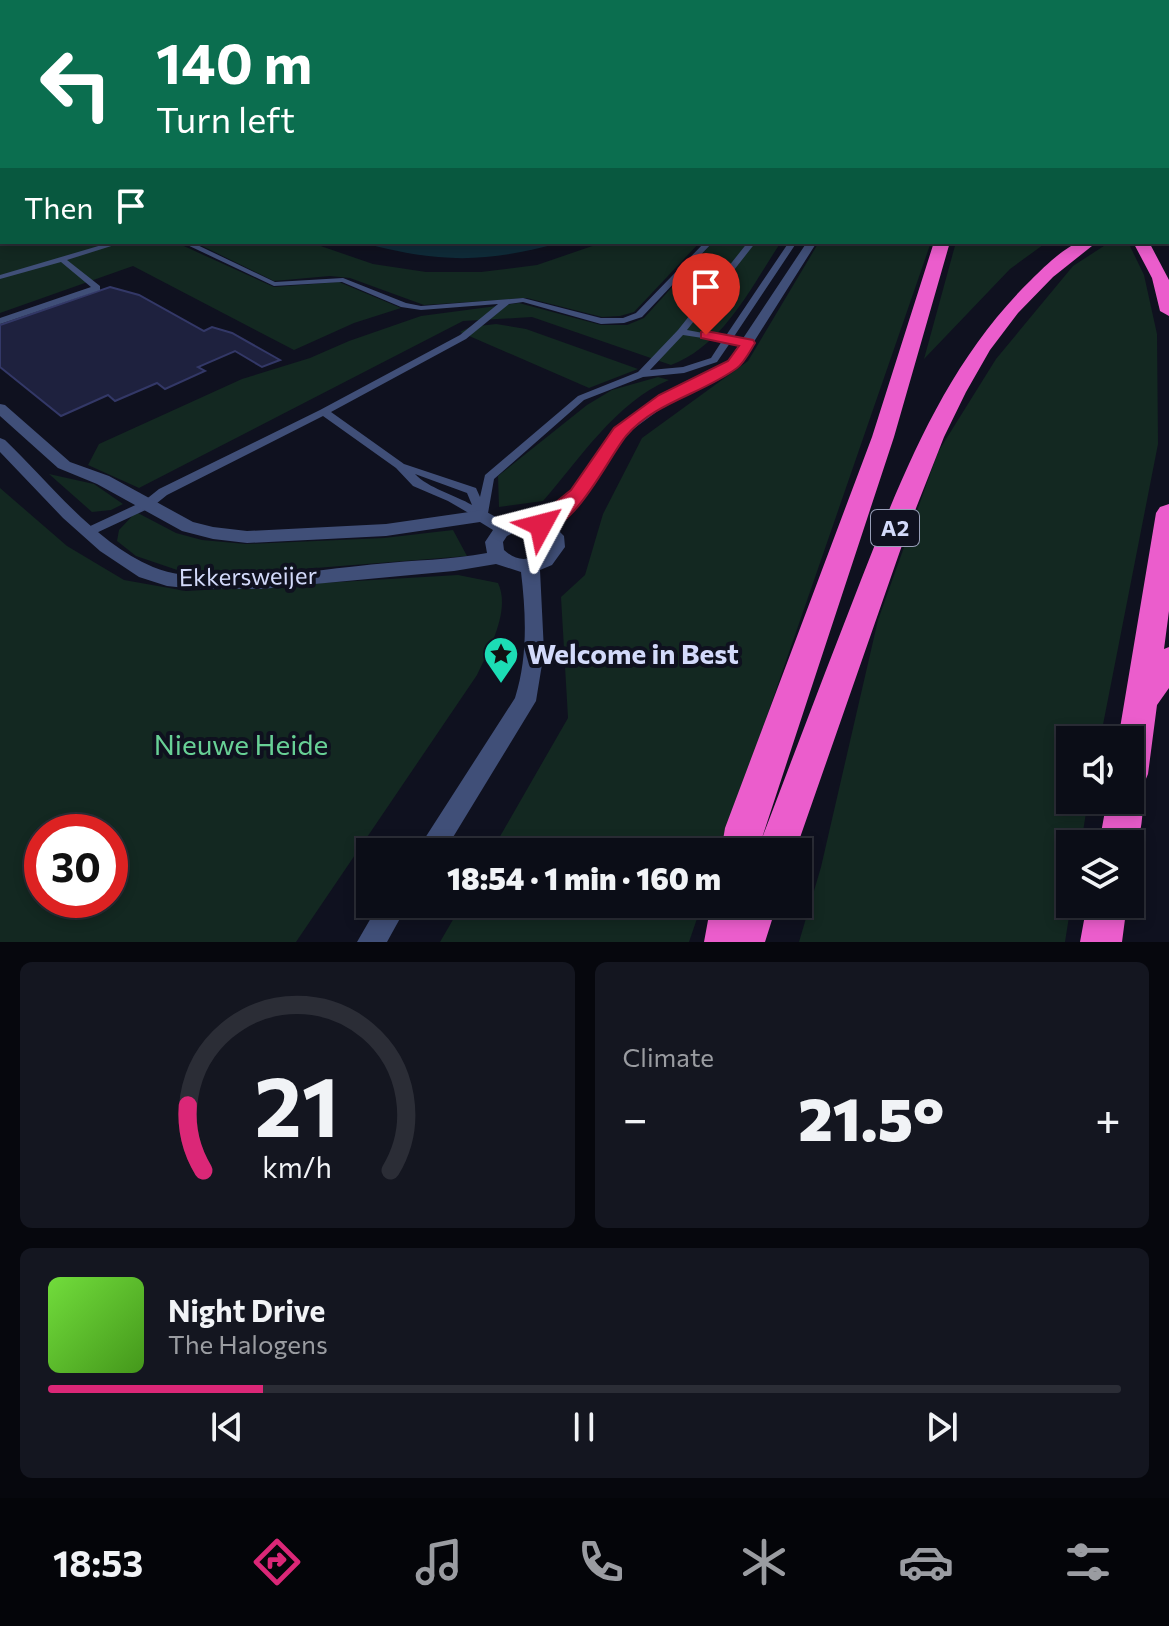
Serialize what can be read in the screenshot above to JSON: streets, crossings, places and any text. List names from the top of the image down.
{
  "streets": {
    "highway": ["A2"],
    "street": ["Ekkersweijer"]
  },
  "parks": ["Nieuwe Heide"],
  "places": {
    "place": ["Welcome in Best"]
  },
  "page": {
    "turn": ["140 m", "Turn left"],
    "then": "Then",
    "limit": "30",
    "trip": "18:54 · 1 min · 160 m",
    "tile": "Climate",
    "heat": ["−", "21.5°", "+"],
    "song": ["Night Drive", "The Halogens"],
    "tabs": "18:53",
    "gauge": ["21", "km/h"]
  }
}
